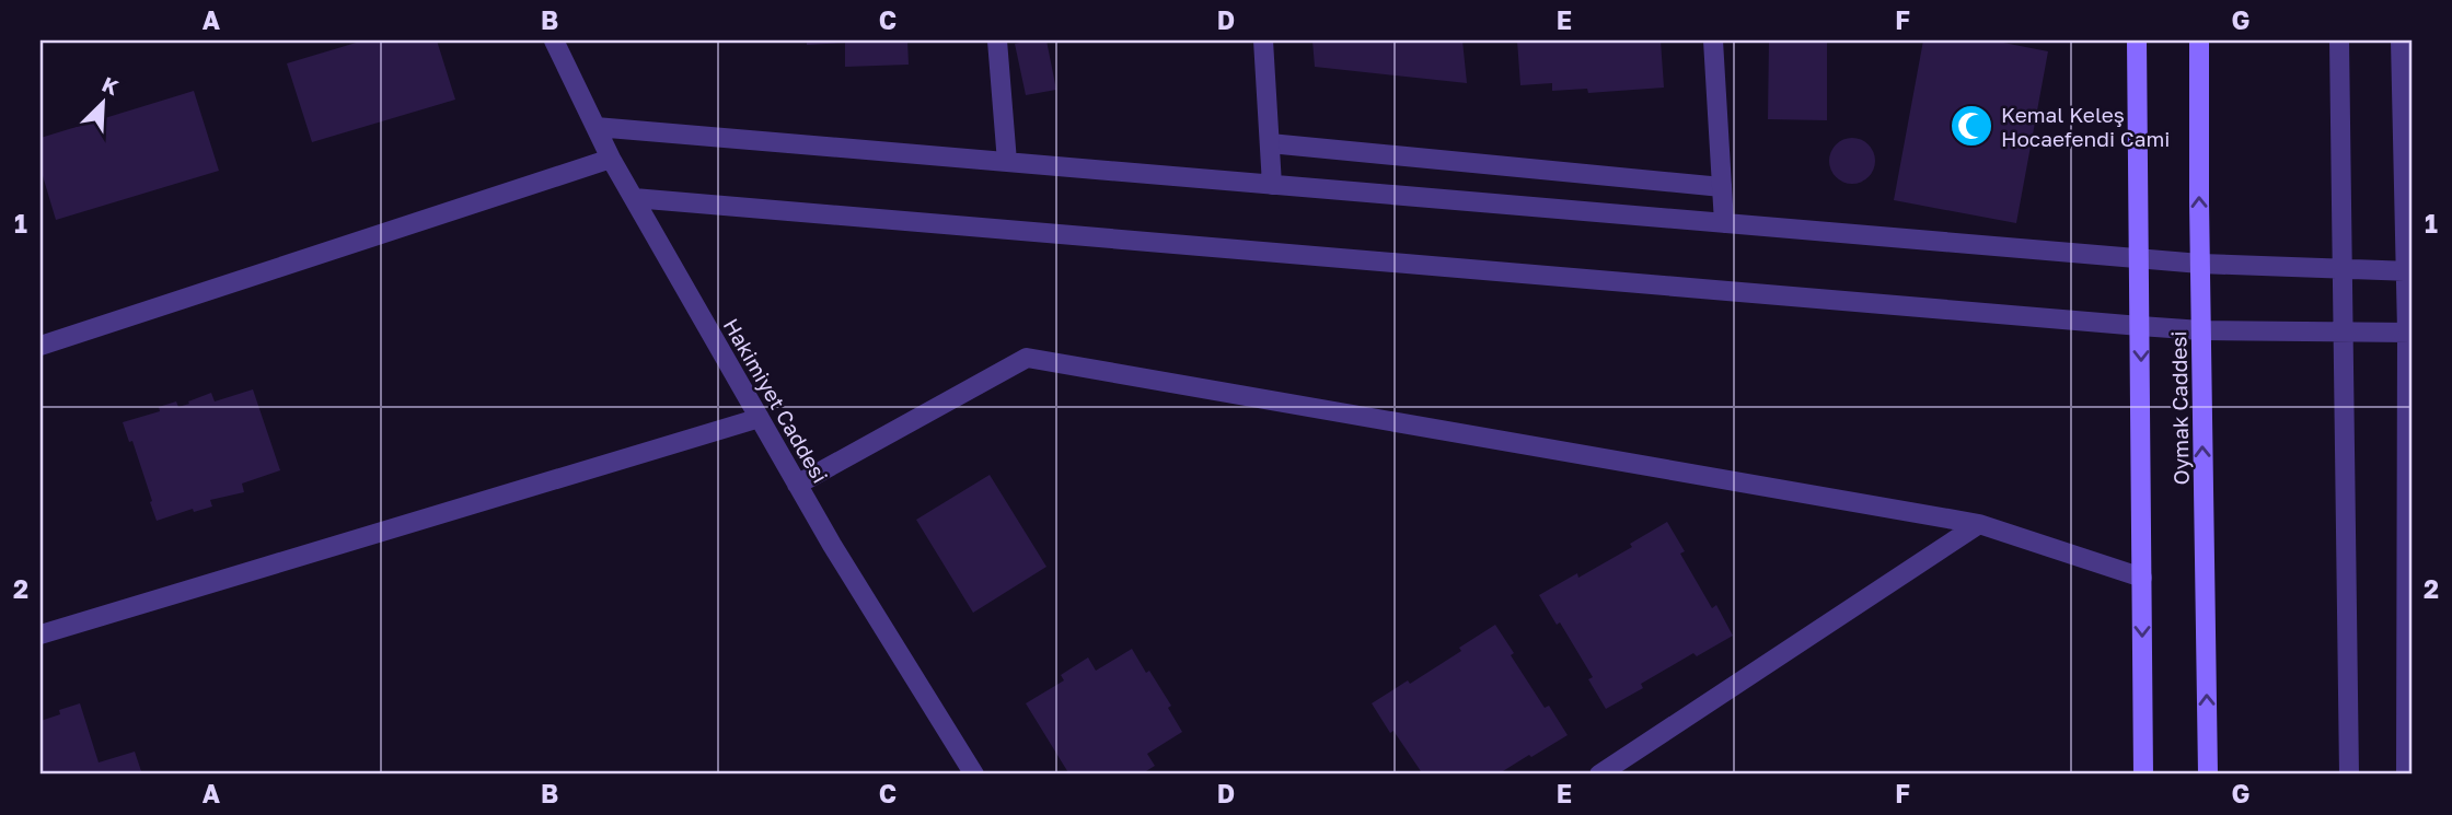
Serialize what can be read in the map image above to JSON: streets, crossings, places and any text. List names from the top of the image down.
{
  "streets": {
    "street": ["Hakimiyet Caddesi", "Oymak Caddesi"]
  },
  "places": {
    "mosque": ["Kemal Keleş Hocaefendi Cami"]
  },
  "north": "top right",
  "grid": {
    "columns": [
      "A",
      "B",
      "C",
      "D",
      "E",
      "F",
      "G"
    ],
    "rows": ["1", "2"]
  }
}
